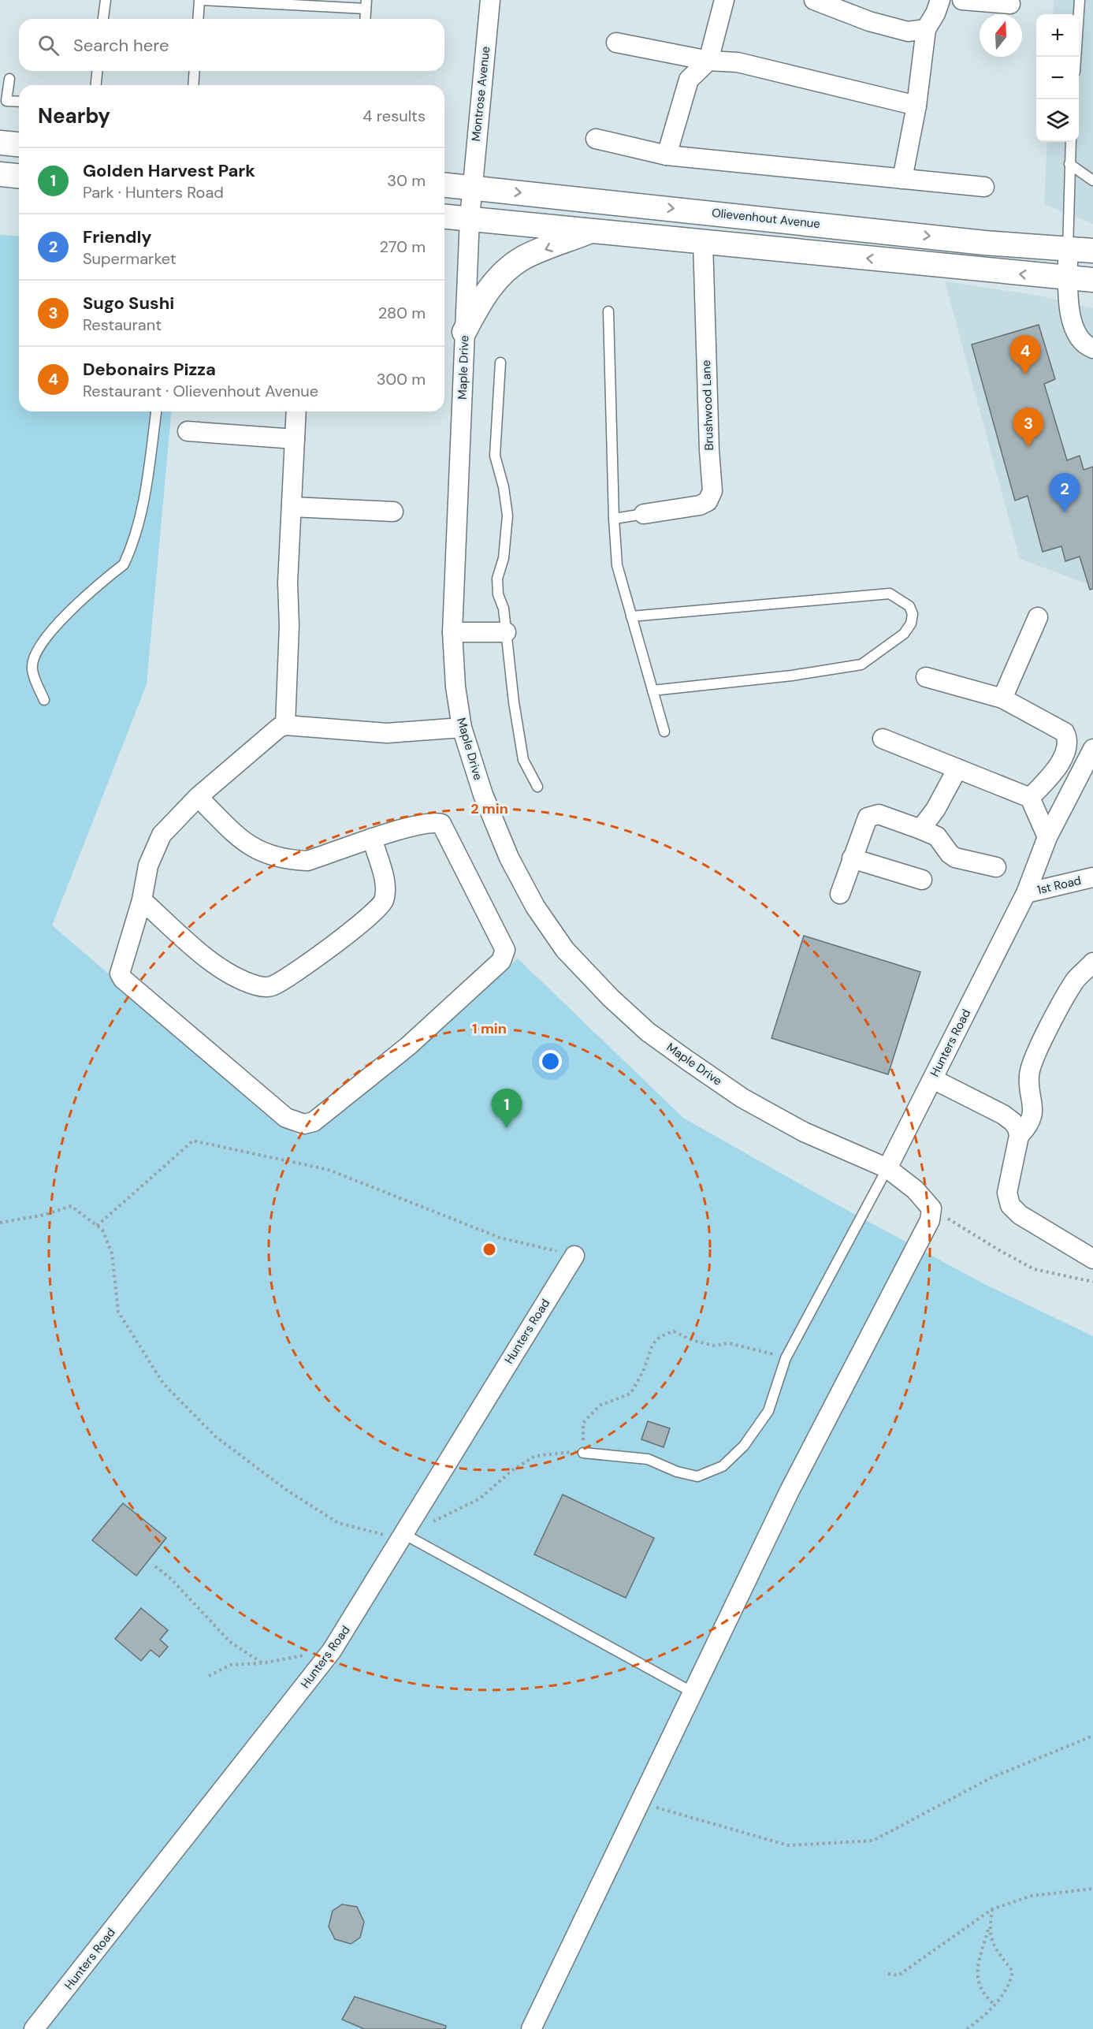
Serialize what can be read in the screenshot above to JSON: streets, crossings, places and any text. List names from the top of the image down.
{
  "streets": {
    "street": [
      "Montrose Avenue",
      "Olievenhout Avenue",
      "Maple Drive",
      "Brushwood Lane",
      "1st Road",
      "Hunters Road"
    ]
  },
  "crossings": [
    ["Montrose Avenue", "Olievenhout Avenue"],
    ["Montrose Avenue", "Maple Drive"],
    ["Maple Drive", "Hunters Road"],
    ["1st Road", "Hunters Road"]
  ],
  "north": "top",
  "page": {
    "map_buttons": ["+", "−"],
    "search": "Search here",
    "heading": ["Nearby", "4 results"],
    "list": [
      {
        "mark": "1",
        "name": "Golden Harvest Park",
        "note": "Park · Hunters Road",
        "value": "30 m"
      },
      {
        "mark": "2",
        "name": "Friendly",
        "note": "Supermarket",
        "value": "270 m"
      },
      {
        "mark": "3",
        "name": "Sugo Sushi",
        "note": "Restaurant",
        "value": "280 m"
      },
      {
        "mark": "4",
        "name": "Debonairs Pizza",
        "note": "Restaurant · Olievenhout Avenue",
        "value": "300 m"
      }
    ],
    "pins": [
      "4",
      "3",
      "2",
      "1"
    ]
  },
  "rings": ["2 min", "1 min"]
}
